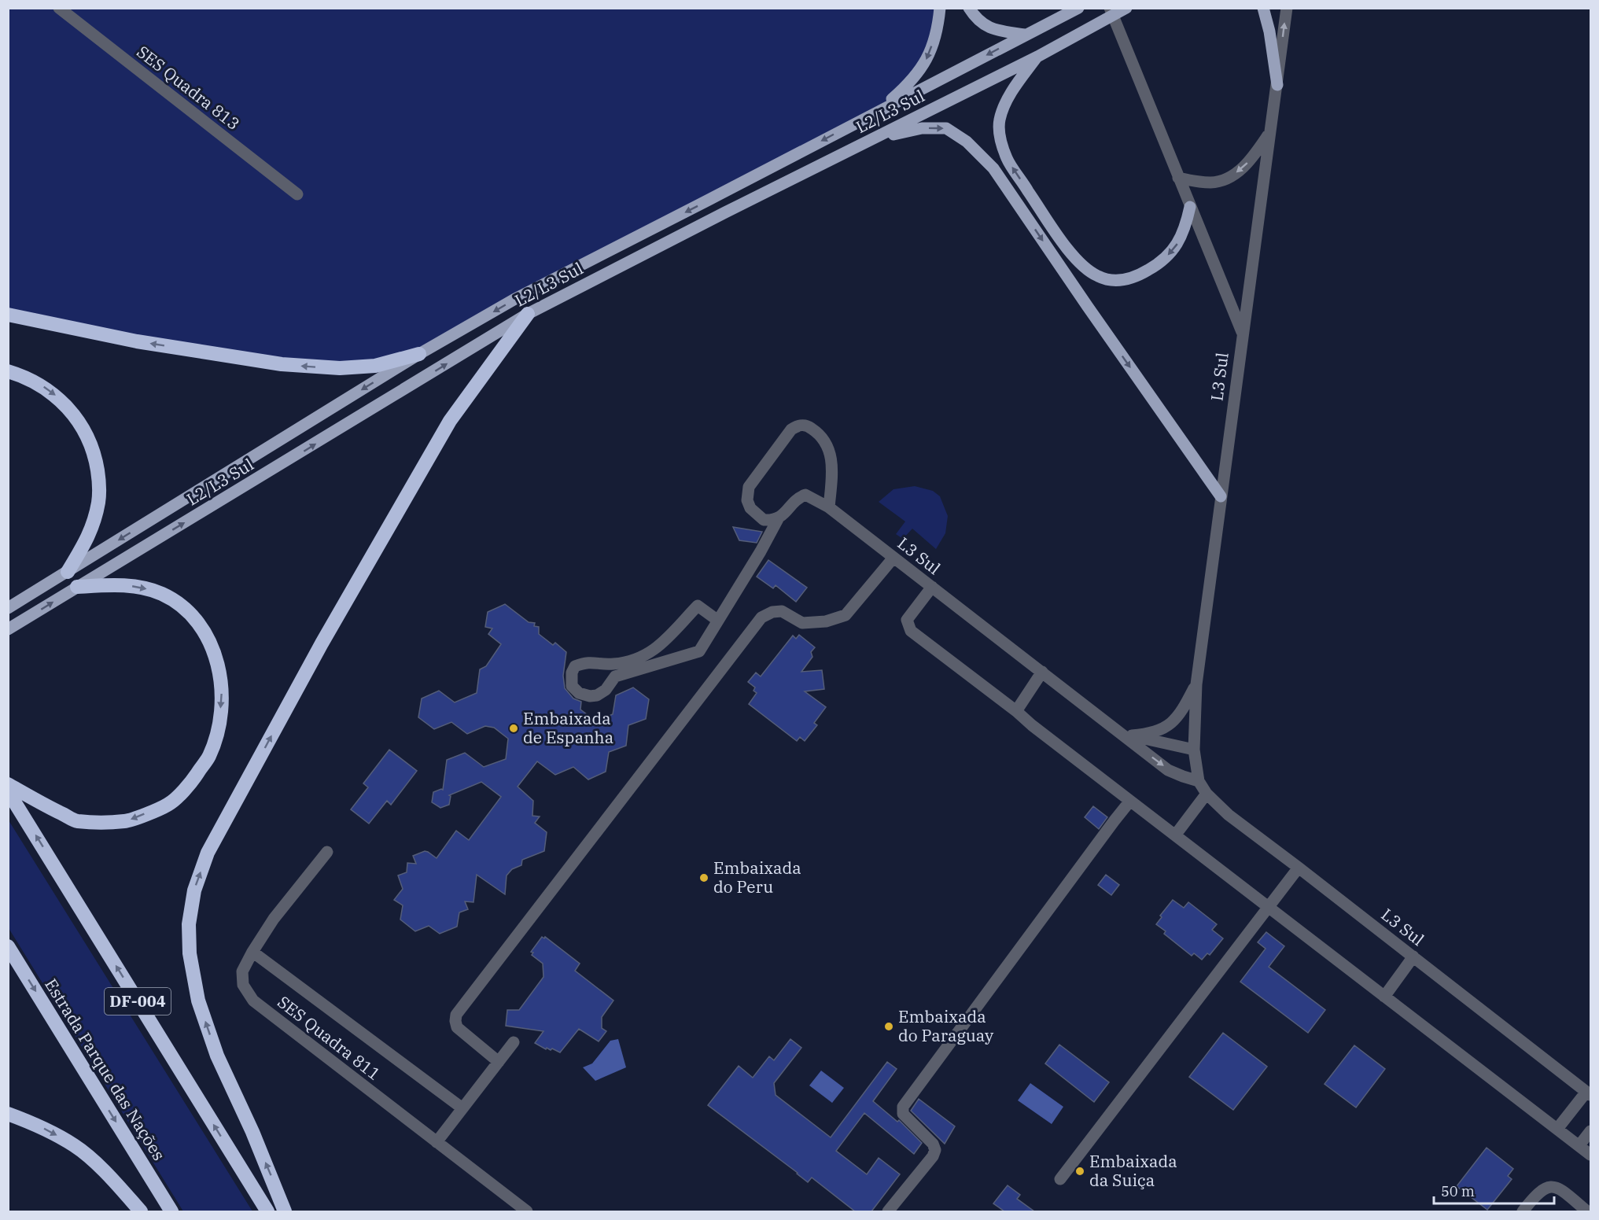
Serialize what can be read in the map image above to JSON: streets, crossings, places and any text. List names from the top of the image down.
{
  "streets": {
    "highway": ["DF-004", "Estrada Parque das Nações"],
    "main road": ["L2/L3 Sul"],
    "street": ["SES Quadra 813", "L3 Sul", "SES Quadra 811"]
  },
  "places": [
    "Embaixada de Espanha",
    "Embaixada do Peru",
    "Embaixada do Paraguay",
    "Embaixada da Suiça"
  ],
  "scale_bar": "50 m"
}
